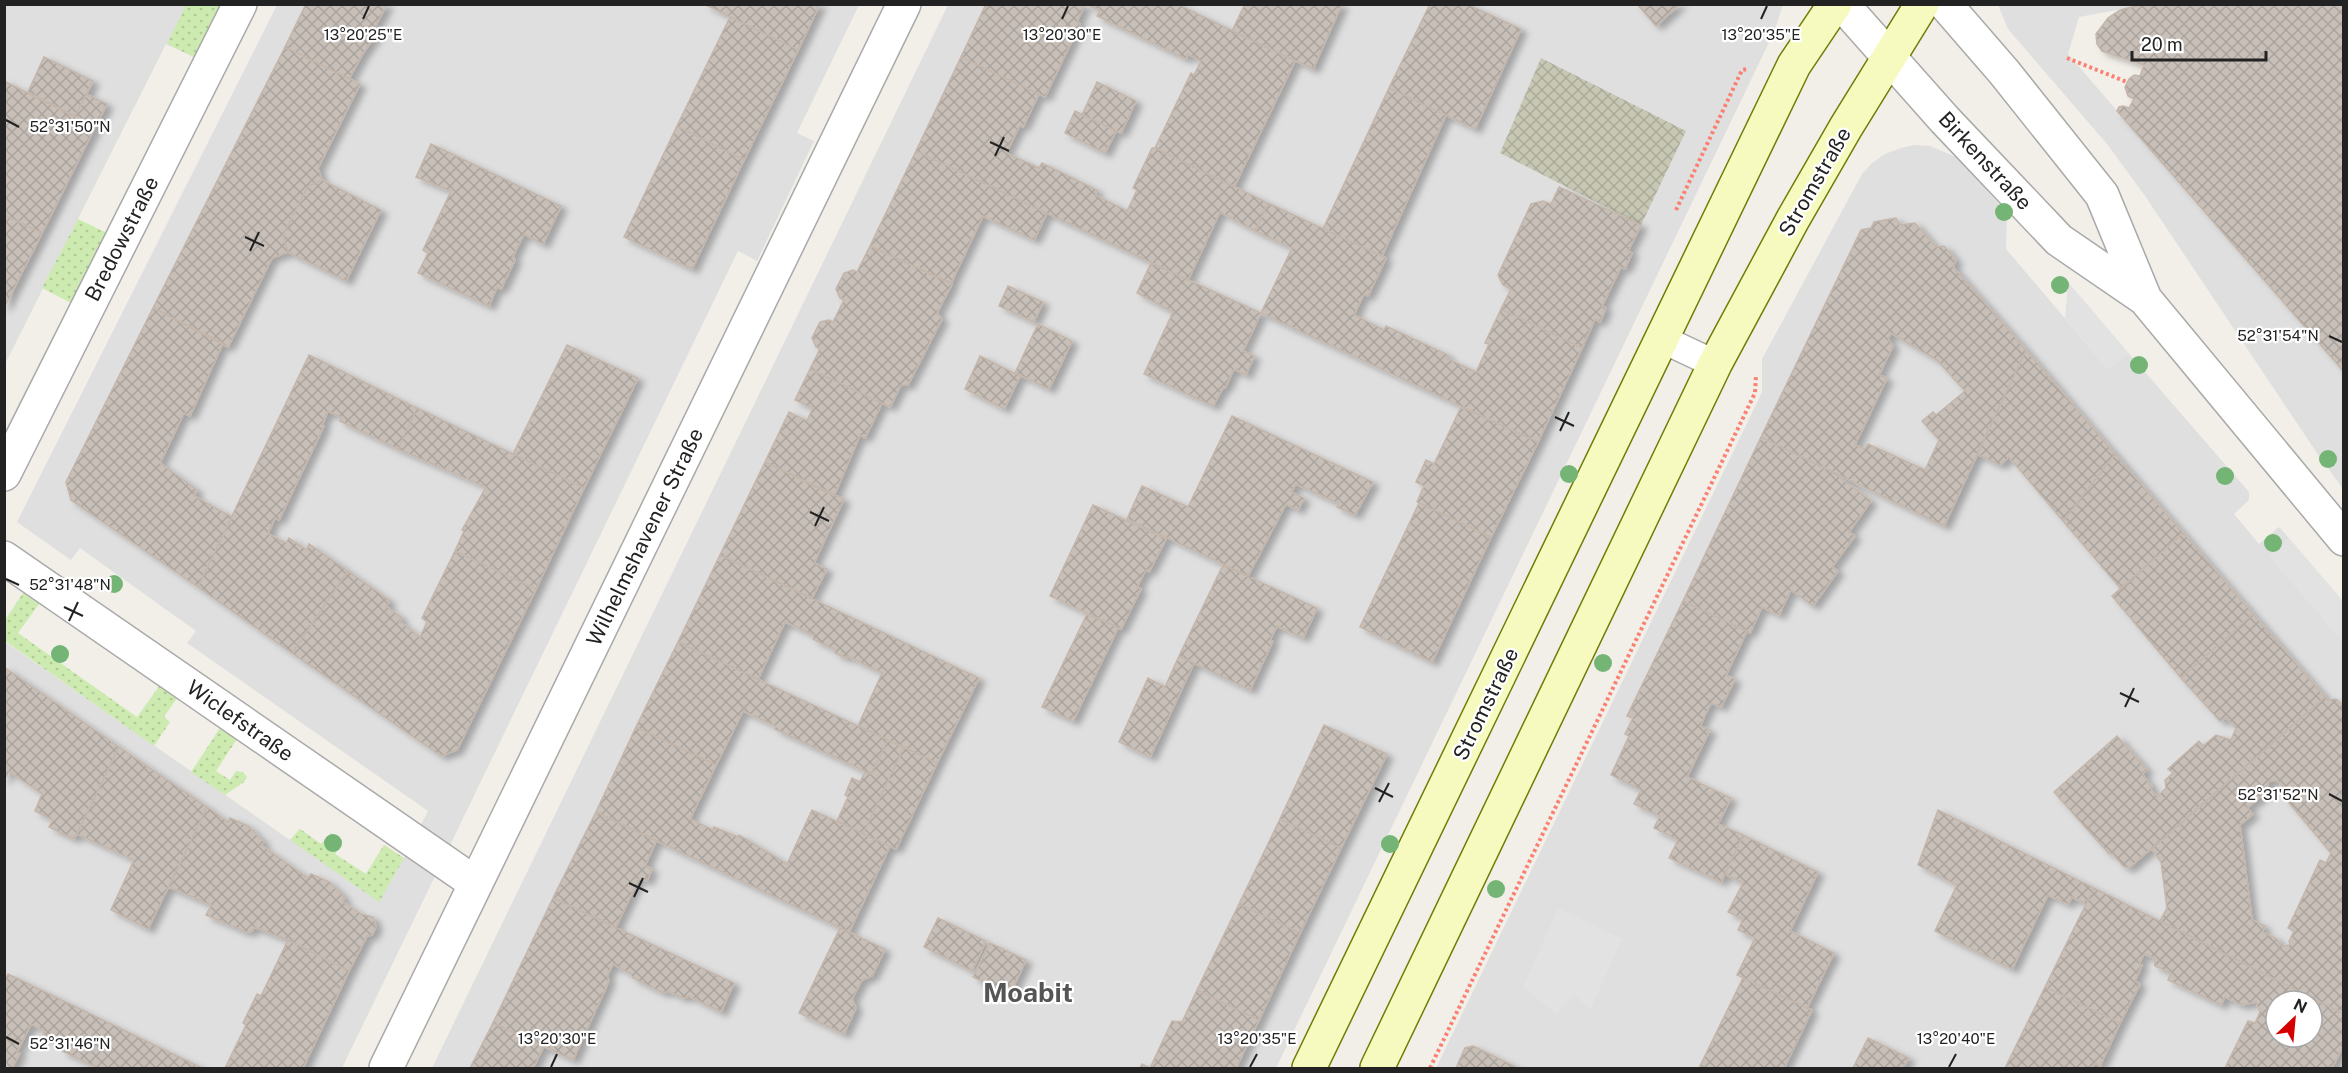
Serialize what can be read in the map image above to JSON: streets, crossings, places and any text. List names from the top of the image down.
{
  "streets": {
    "main road": ["Stromstraße"],
    "street": [
      "Birkenstraße",
      "Bredowstraße",
      "Wilhelmshavener Straße",
      "Wiclefstraße"
    ]
  },
  "crossings": [
    ["Birkenstraße", "Stromstraße"],
    ["Wilhelmshavener Straße", "Wiclefstraße"]
  ],
  "districts": ["Moabit"],
  "scale_bar": "20 m",
  "north": "top right",
  "coordinates": [
    "13°20'25\"E",
    "13°20'30\"E",
    "13°20'35\"E",
    "52°31'50\"N",
    "52°31'54\"N",
    "52°31'48\"N",
    "52°31'52\"N",
    "13°20'40\"E",
    "52°31'46\"N"
  ]
}
